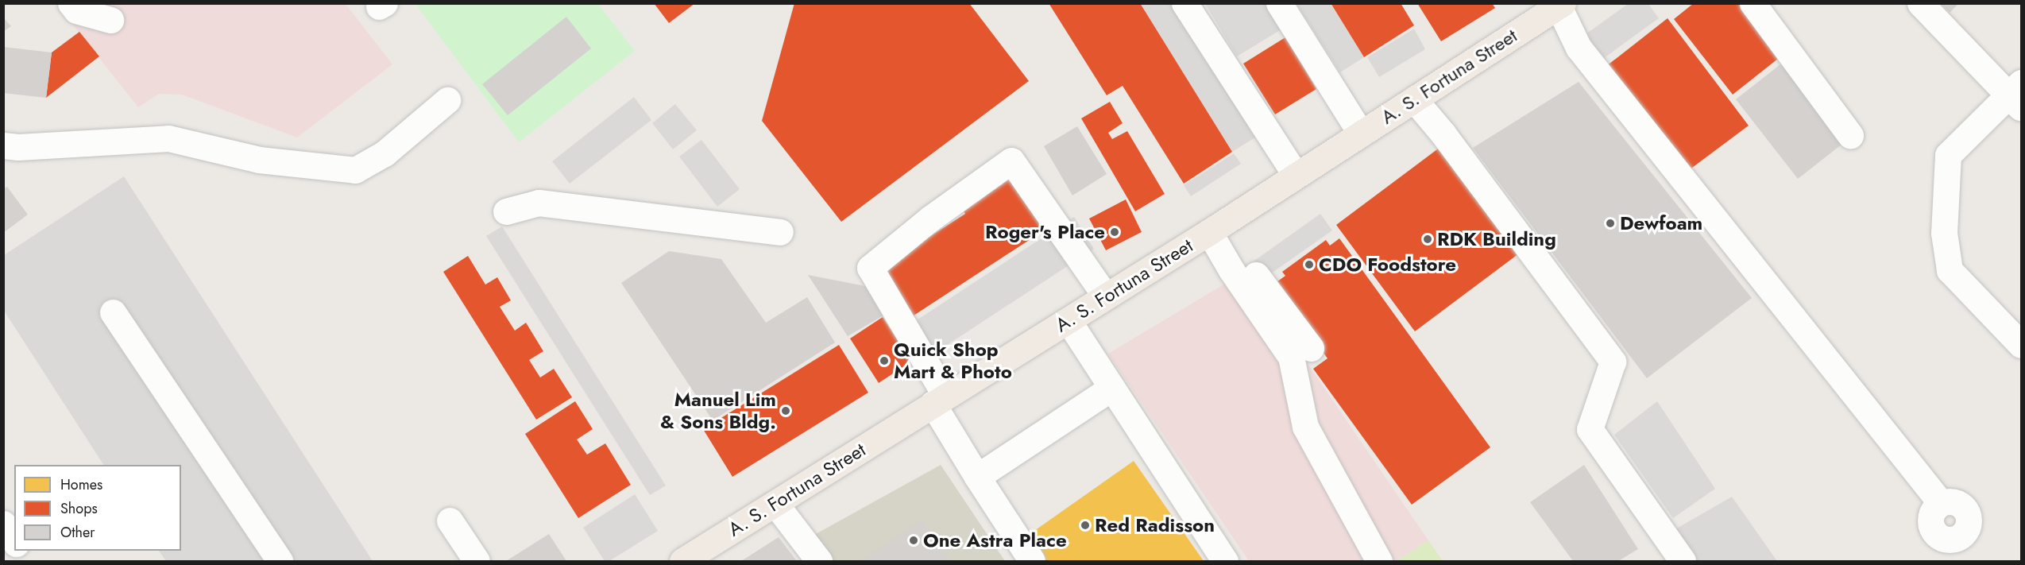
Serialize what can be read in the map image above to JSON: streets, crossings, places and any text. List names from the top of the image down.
{
  "streets": {
    "main road": ["A. S. Fortuna Street"]
  },
  "places": [
    "Dewfoam",
    "Roger's Place",
    "RDK Building",
    "CDO Foodstore",
    "Quick Shop Mart & Photo",
    "Manuel Lim & Sons Bldg.",
    "Red Radisson",
    "One Astra Place"
  ],
  "legend": ["Homes", "Shops", "Other"]
}
